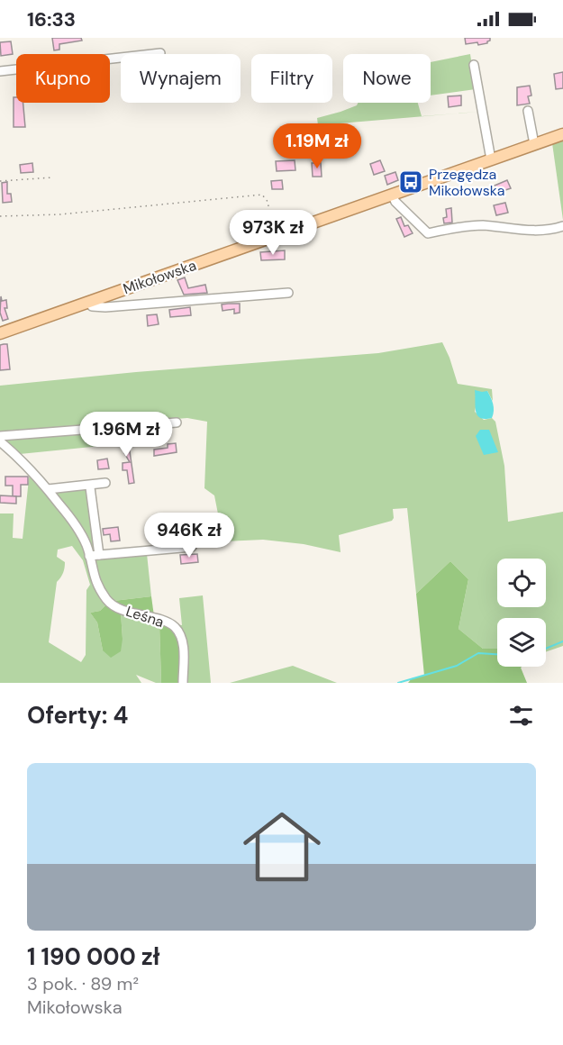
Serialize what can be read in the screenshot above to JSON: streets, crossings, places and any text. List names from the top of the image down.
{
  "streets": {
    "main road": ["Mikołowska"],
    "street": ["Leśna"]
  },
  "places": {
    "bus stop": ["Przegędza Mikołowska"]
  },
  "page": {
    "status": "16:33",
    "chip": [
      "Kupno",
      "Wynajem",
      "Filtry",
      "Nowe"
    ],
    "price": [
      "1.19M zł",
      "973K zł",
      "1.96M zł",
      "946K zł"
    ],
    "heading": "Oferty: 4",
    "list": [
      {
        "name": "1 190 000 zł",
        "note": "3 pok. · 89 m² · Mikołowska"
      }
    ]
  }
}
